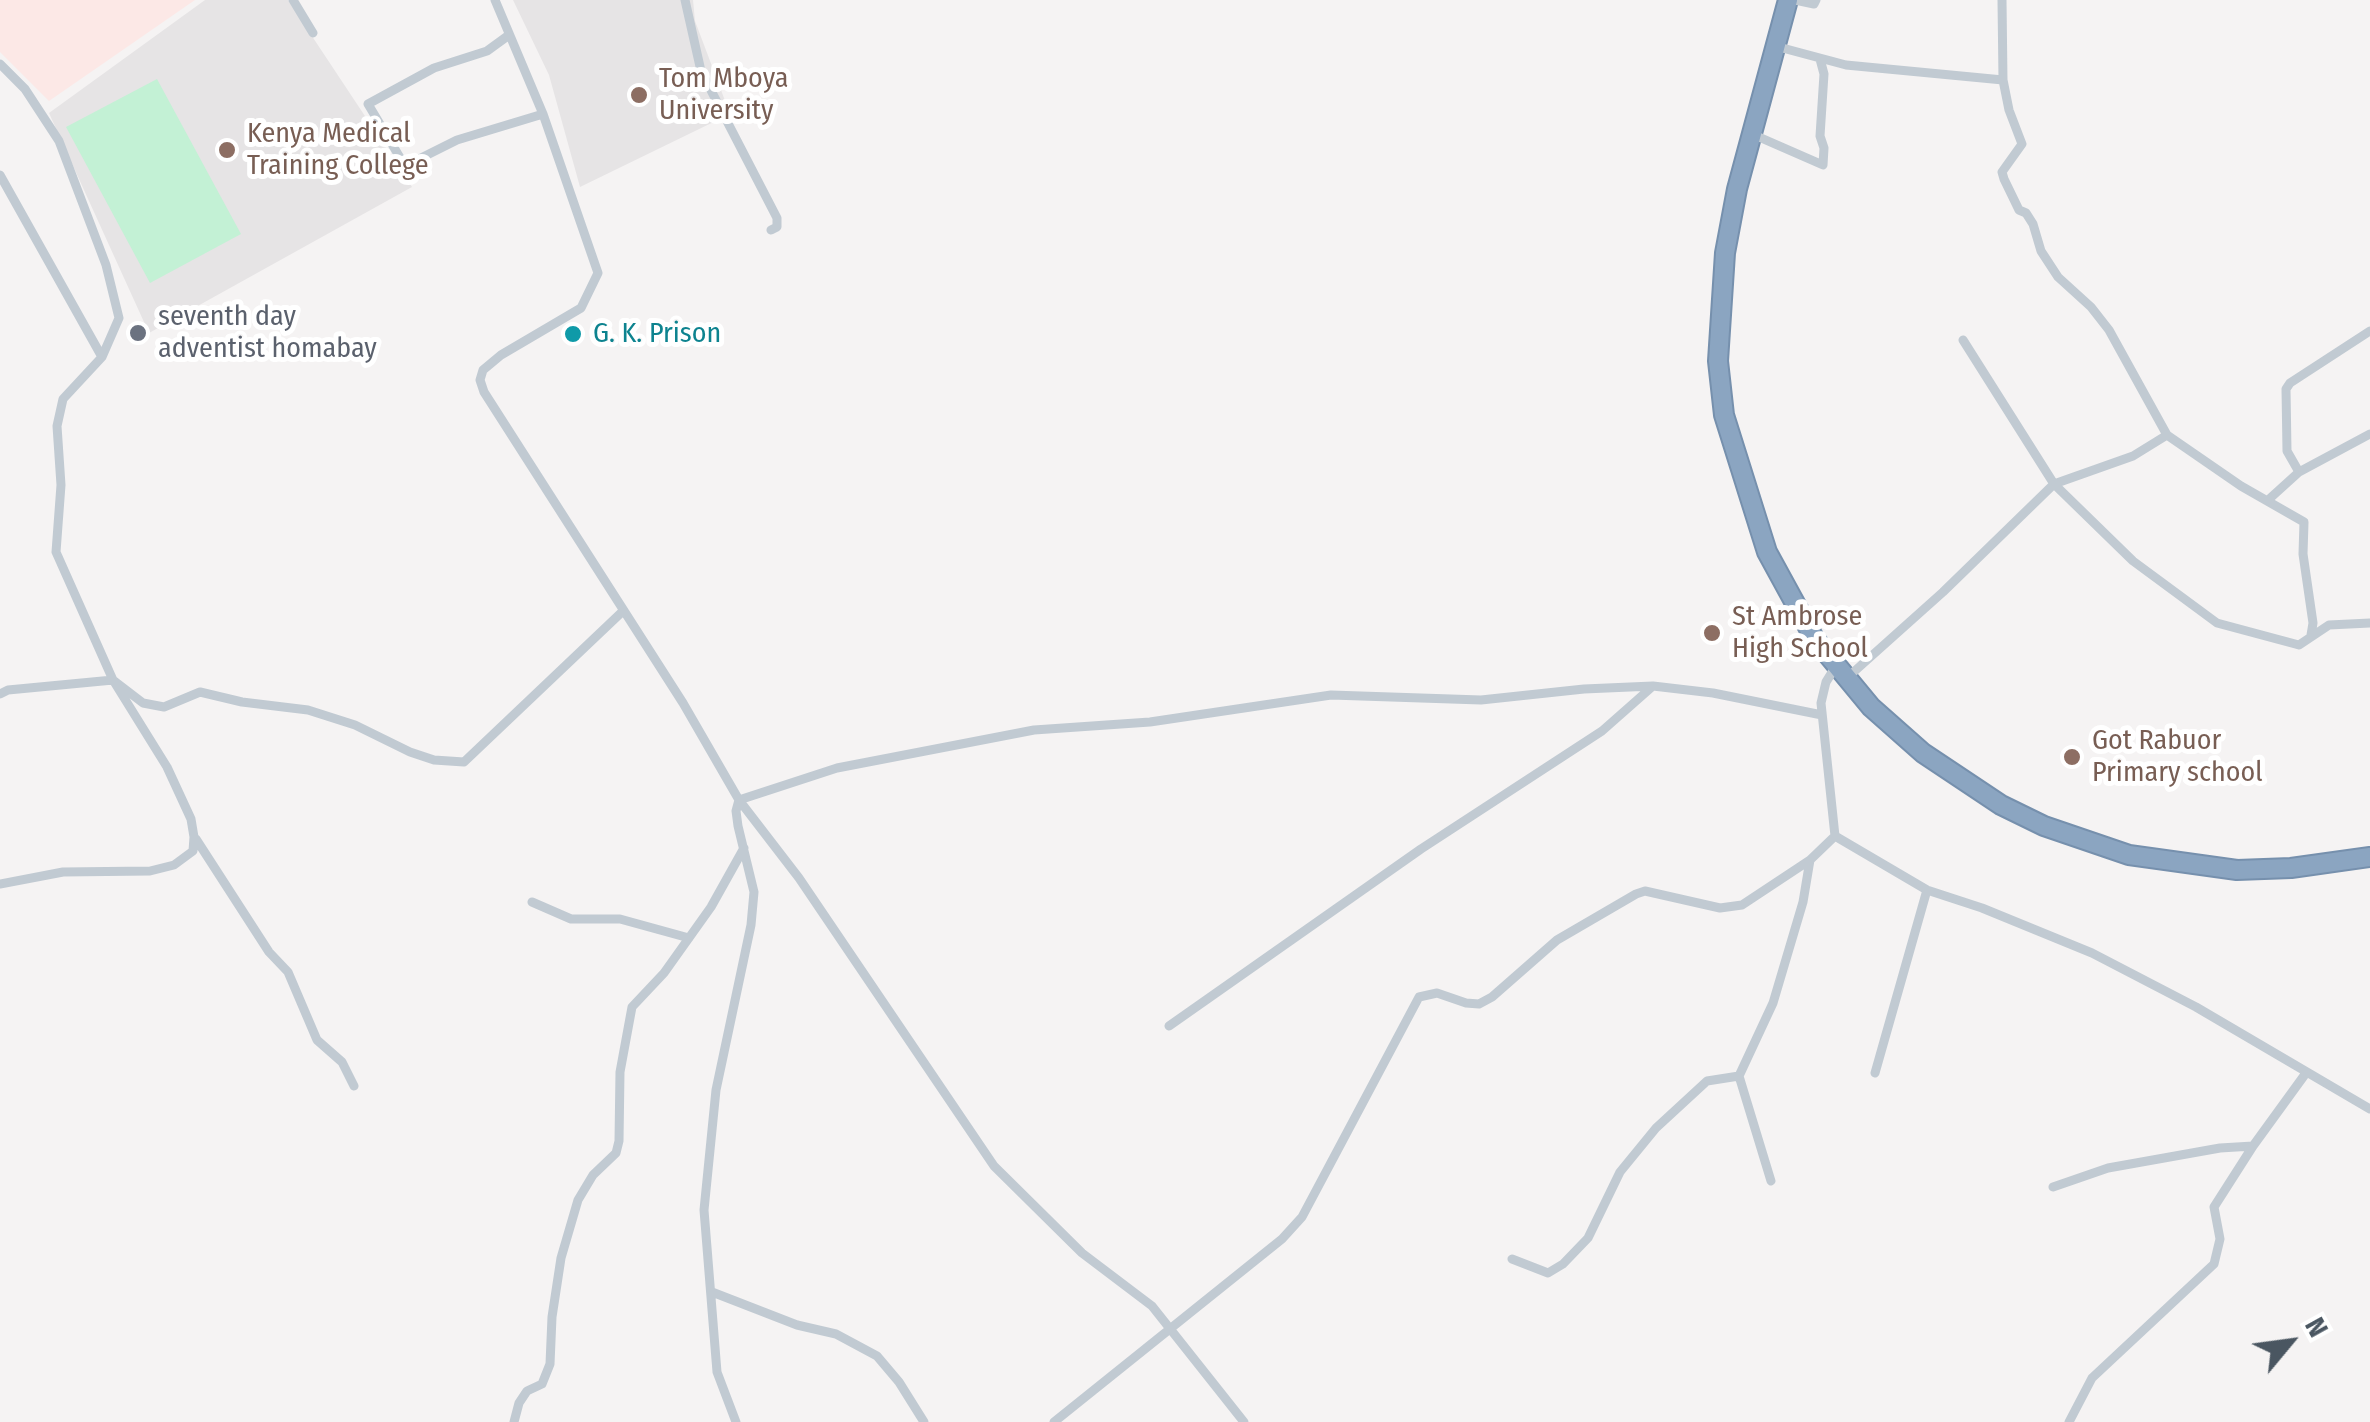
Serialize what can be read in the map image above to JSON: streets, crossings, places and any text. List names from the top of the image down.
{
  "places": [
    "Tom Mboya University",
    "Kenya Medical Training College",
    "seventh day adventist homabay",
    "G. K. Prison",
    "St Ambrose High School",
    "Got Rabuor Primary school"
  ],
  "north": "top right"
}
